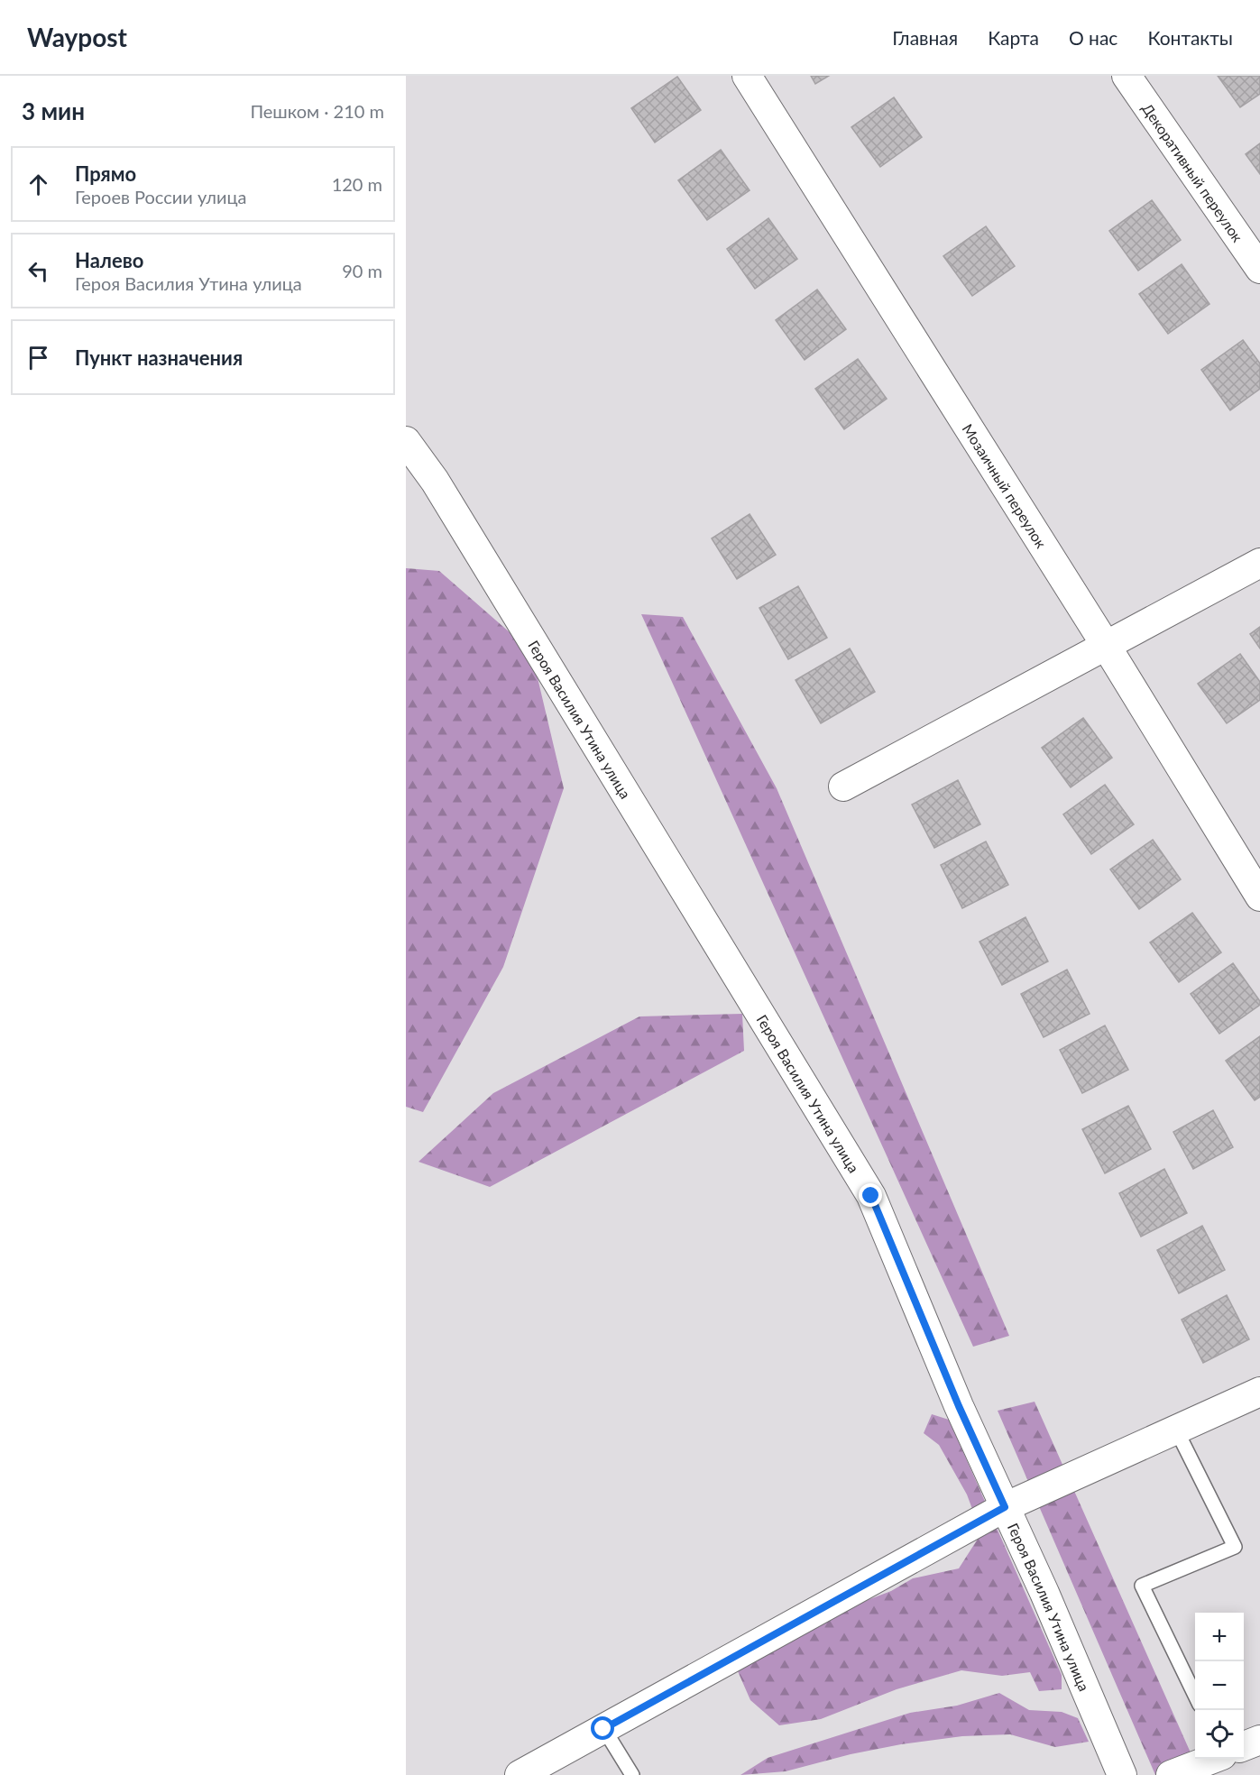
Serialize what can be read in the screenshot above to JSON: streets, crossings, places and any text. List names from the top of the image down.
{
  "streets": {
    "street": ["Декоративный переулок", "Мозаичный переулок", "Героя Василия Утина улица"]
  },
  "page": {
    "header": "Waypost",
    "nav": [
      "Главная",
      "Карта",
      "О нас",
      "Контакты"
    ],
    "heading": ["3 мин", "Пешком · 210 m"],
    "list": [
      ["Прямо", "Героев России улица", "120 m"],
      ["Налево", "Героя Василия Утина улица", "90 m"],
      "Пункт назначения"
    ],
    "map_buttons": ["+", "−"]
  }
}
